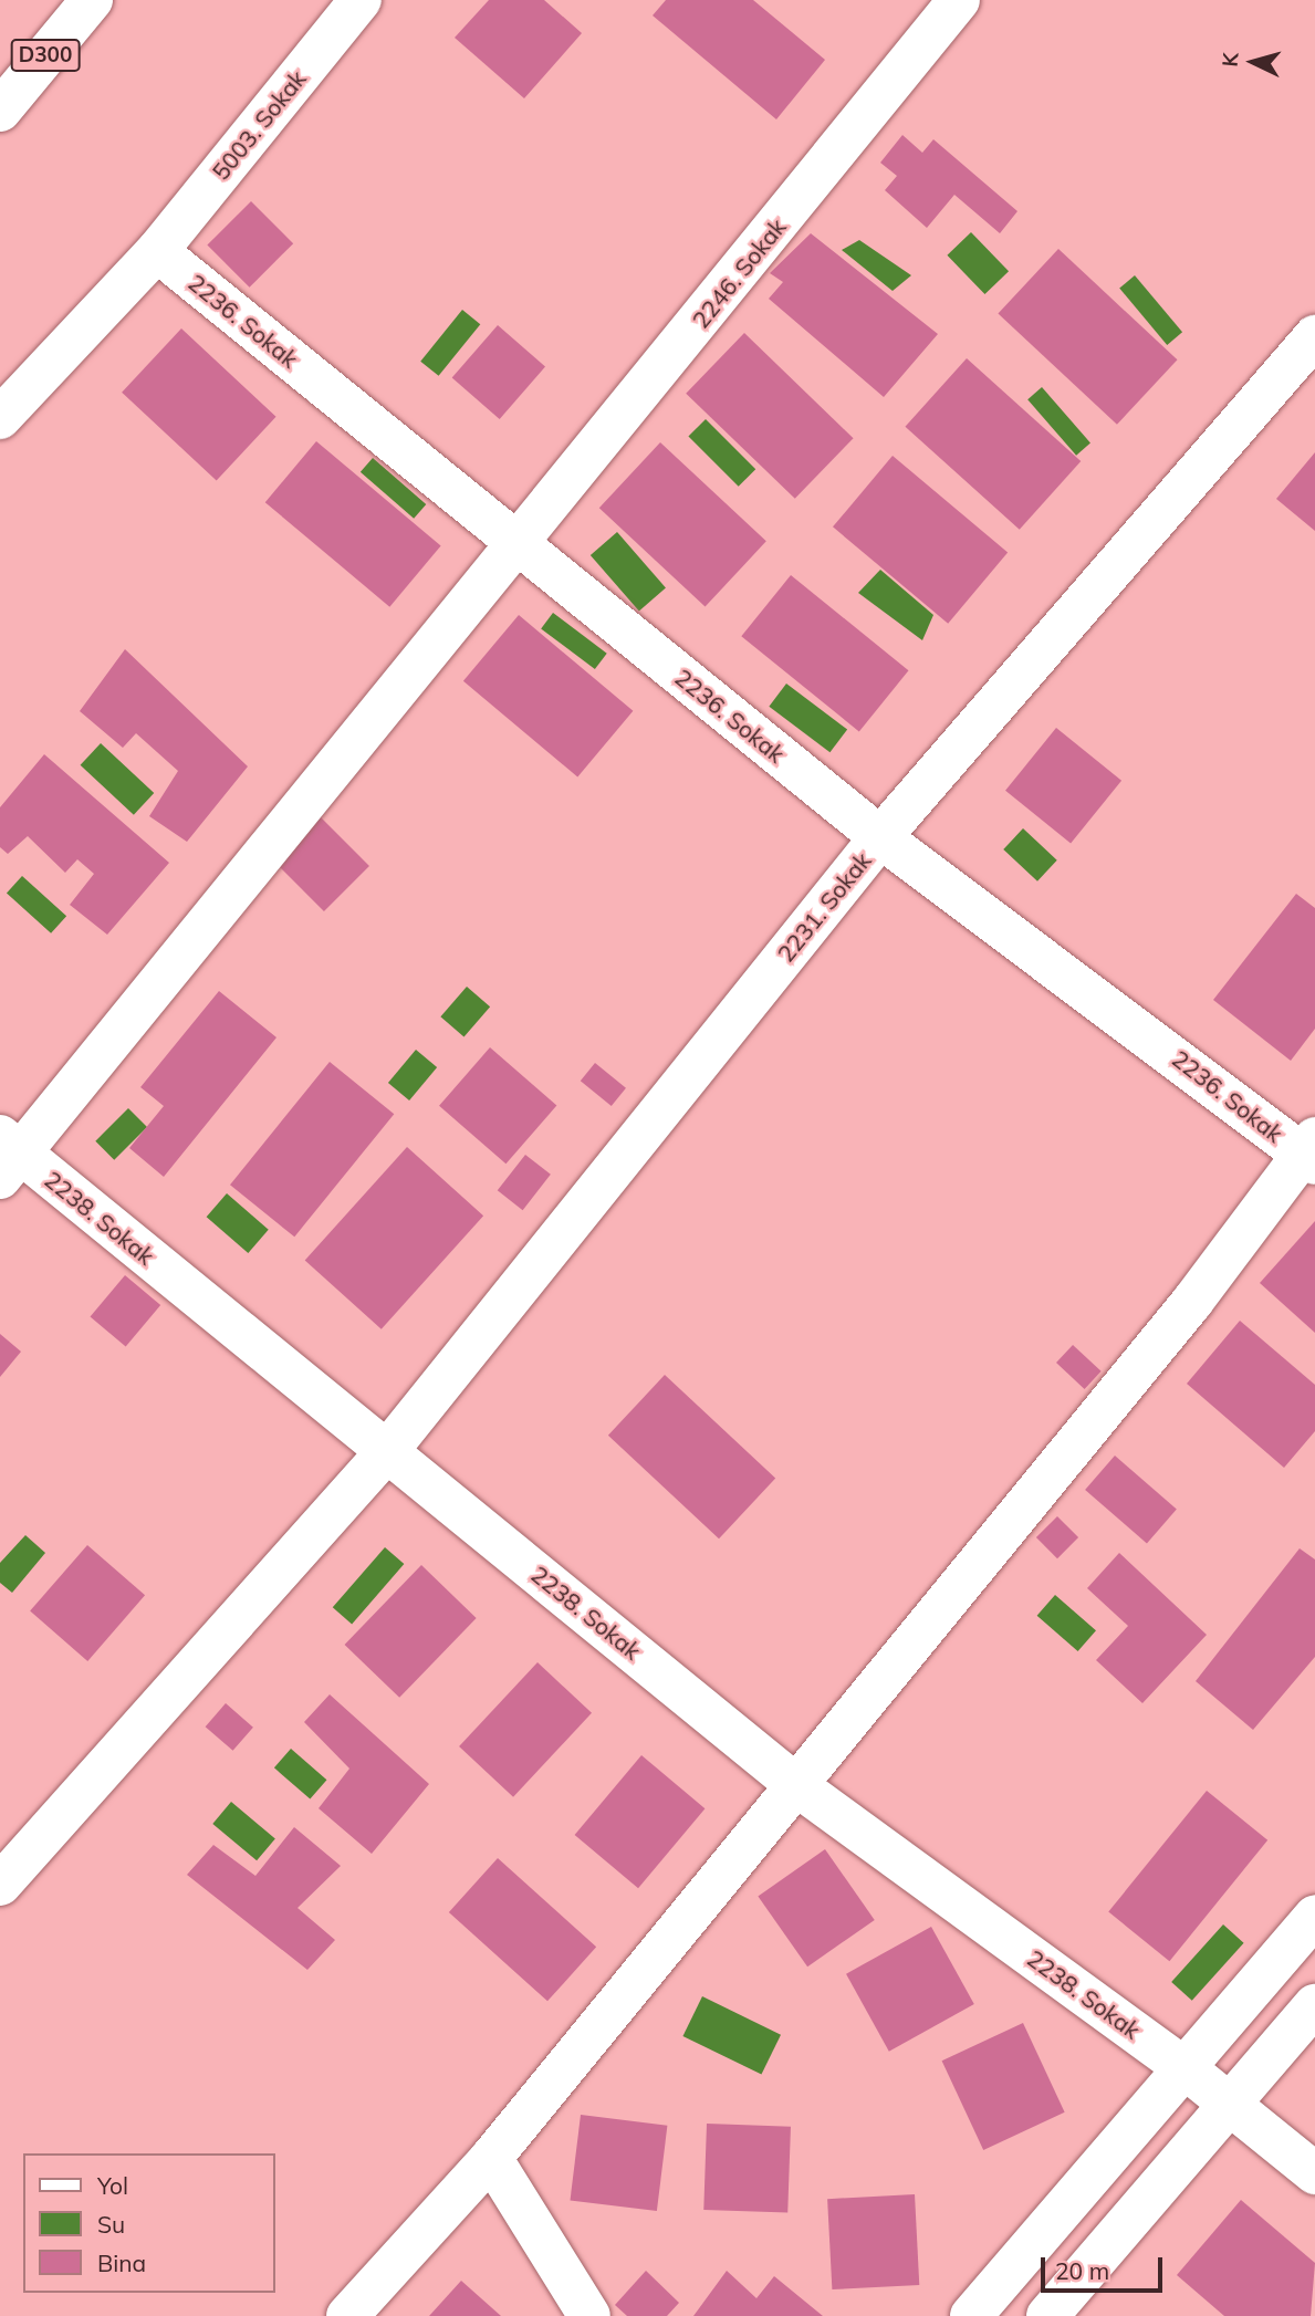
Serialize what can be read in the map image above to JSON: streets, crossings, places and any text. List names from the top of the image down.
{
  "streets": {
    "main road": [
      "D300",
      "5003. Sokak",
      "2246. Sokak",
      "2236. Sokak",
      "2231. Sokak",
      "2238. Sokak"
    ]
  },
  "crossings": [
    ["5003. Sokak", "2236. Sokak"],
    ["2246. Sokak", "2236. Sokak"],
    ["2246. Sokak", "2238. Sokak"],
    ["2236. Sokak", "2231. Sokak"],
    ["2231. Sokak", "2238. Sokak"]
  ],
  "legend": ["Yol", "Su", "Bina"],
  "scale_bar": "20 m",
  "north": "left"
}
